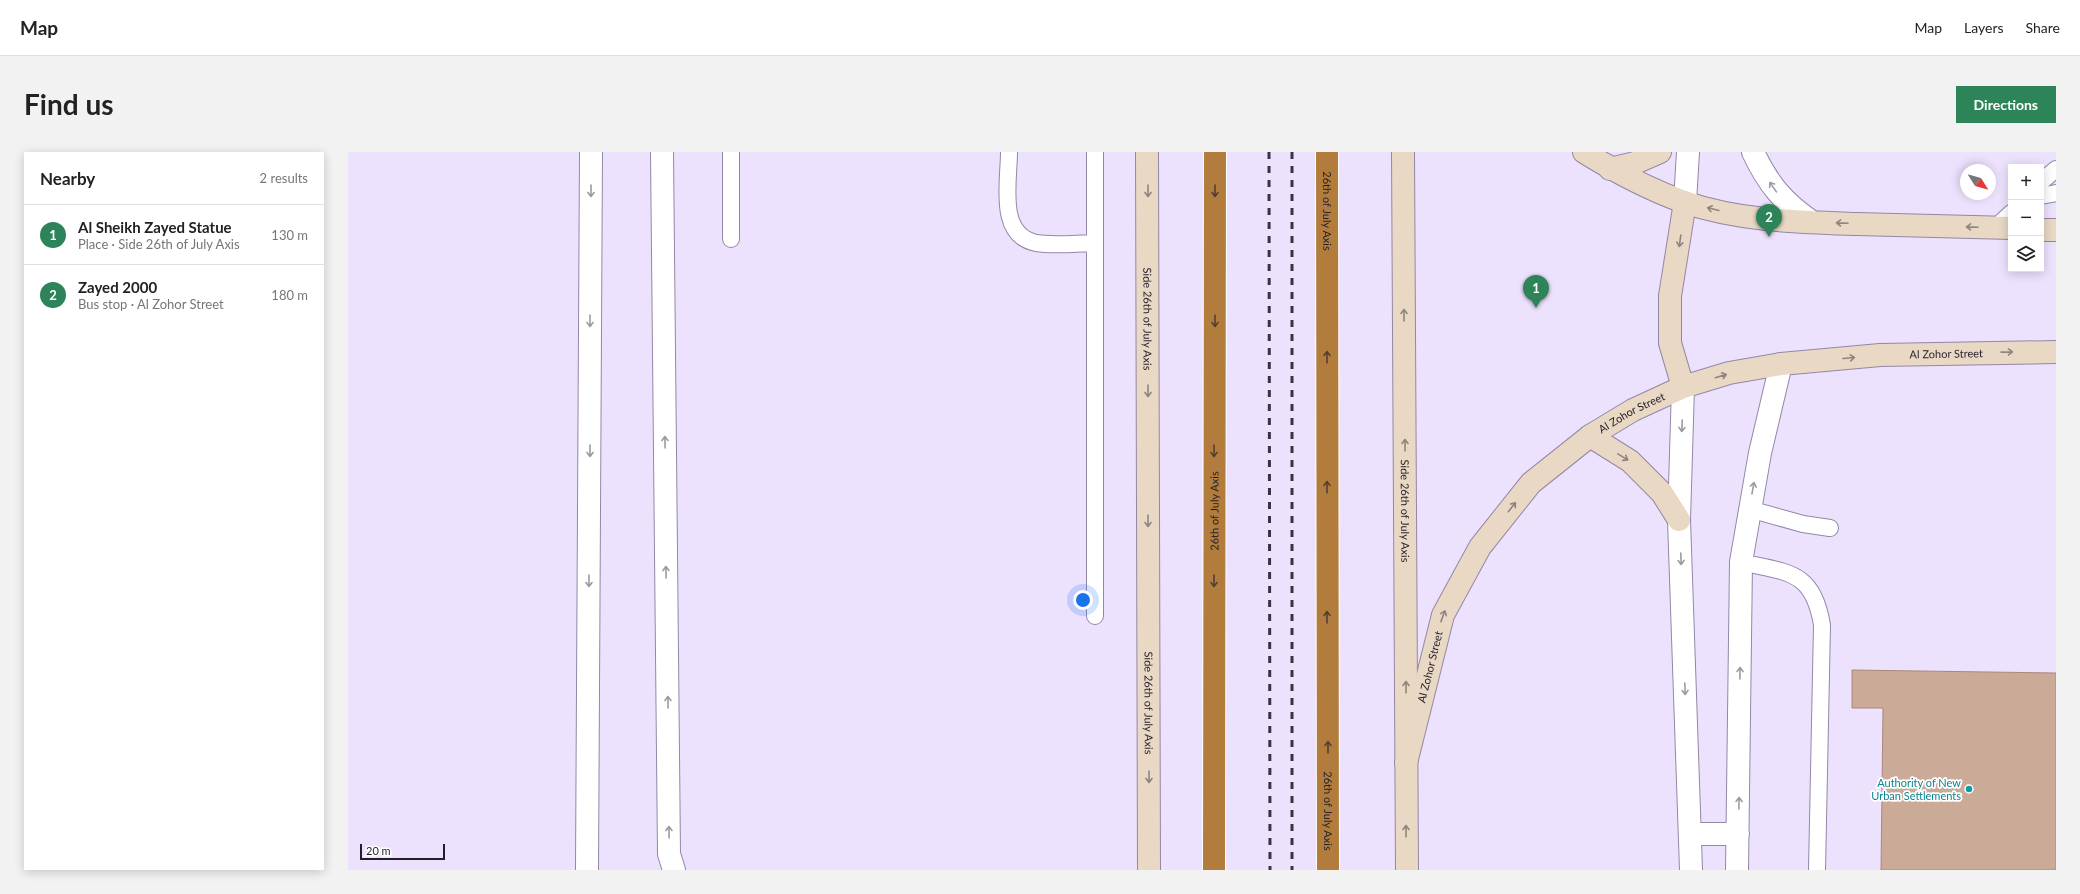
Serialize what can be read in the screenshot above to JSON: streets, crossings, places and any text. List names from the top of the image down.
{
  "streets": {
    "highway": ["26th of July Axis"],
    "main road": ["Side 26th of July Axis", "Al Zohor Street"]
  },
  "crossings": [
    ["Side 26th of July Axis", "Al Zohor Street"]
  ],
  "one_way": ["Al Zohor Street"],
  "places": ["Authority of New Urban Settlements"],
  "scale_bar": "20 m",
  "north": "bottom right",
  "page": {
    "header": "Map",
    "nav": ["Map", "Layers", "Share"],
    "buttons": "Directions",
    "title": "Find us",
    "heading": ["Nearby", "2 results"],
    "map_buttons": ["+", "−"],
    "list": [
      {
        "mark": "1",
        "name": "Al Sheikh Zayed Statue",
        "note": "Place · Side 26th of July Axis",
        "value": "130 m"
      },
      {
        "mark": "2",
        "name": "Zayed 2000",
        "note": "Bus stop · Al Zohor Street",
        "value": "180 m"
      }
    ],
    "pins": ["2", "1"],
    "scale": "20 m"
  }
}
